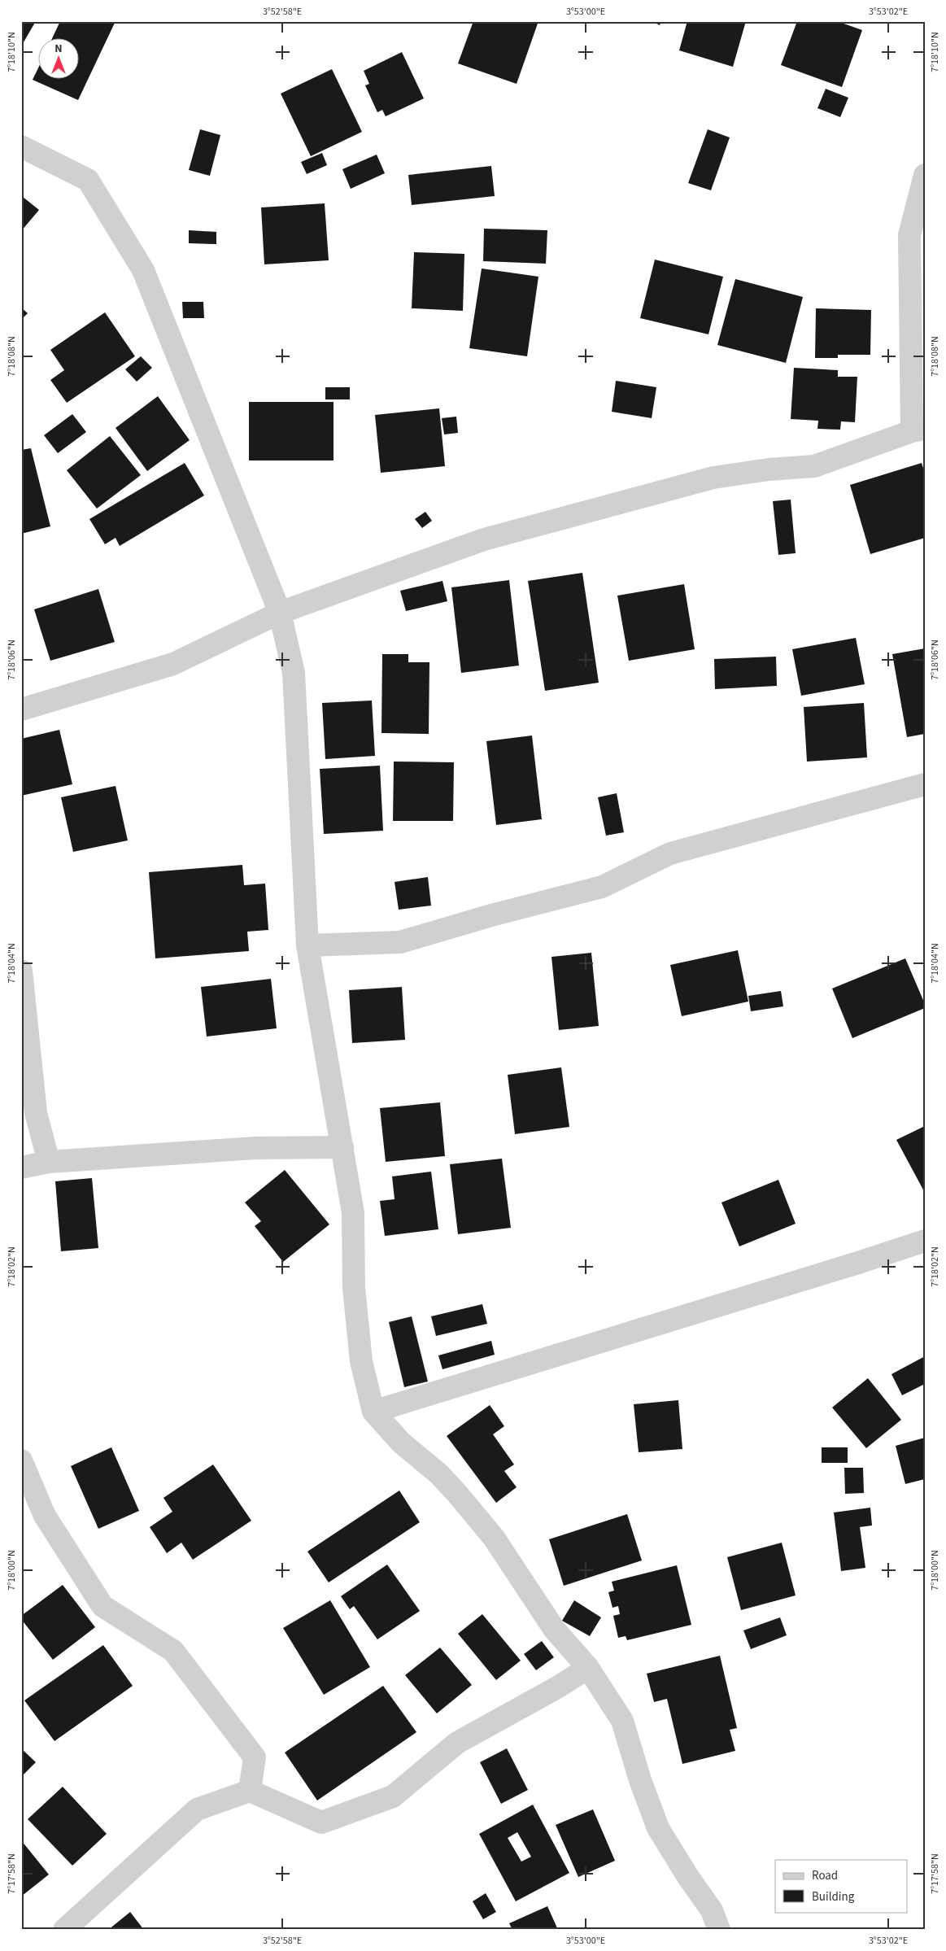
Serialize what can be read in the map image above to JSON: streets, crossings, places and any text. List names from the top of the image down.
{
  "legend": ["Road", "Building"],
  "north": "top",
  "coordinates": [
    "3°52'58\"E",
    "3°53'00\"E",
    "3°53'02\"E",
    "7°18'10\"N",
    "7°18'08\"N",
    "7°18'06\"N",
    "7°18'04\"N",
    "7°18'02\"N",
    "7°18'00\"N",
    "7°17'58\"N"
  ]
}
